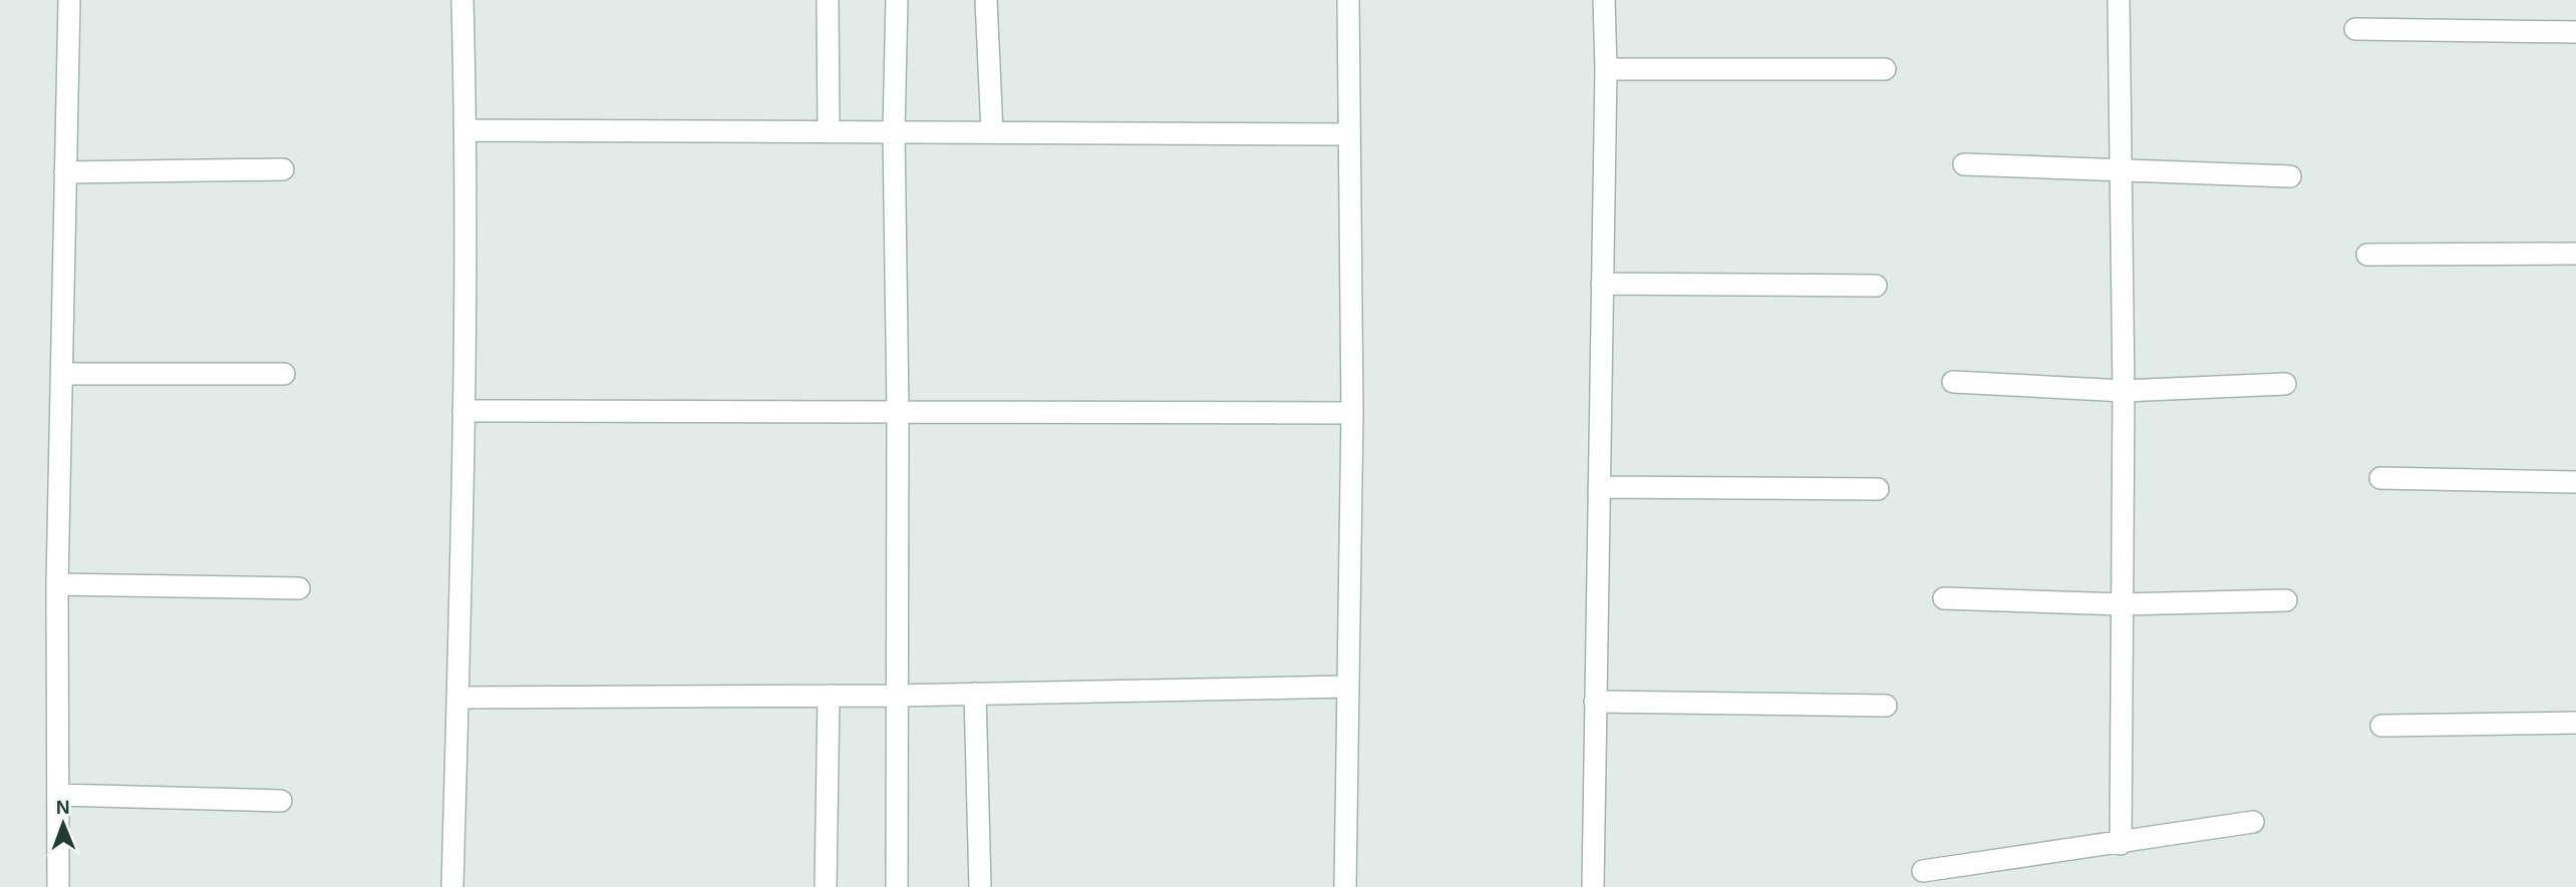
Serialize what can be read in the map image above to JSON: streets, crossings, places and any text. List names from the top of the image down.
{
  "north": "top"
}
